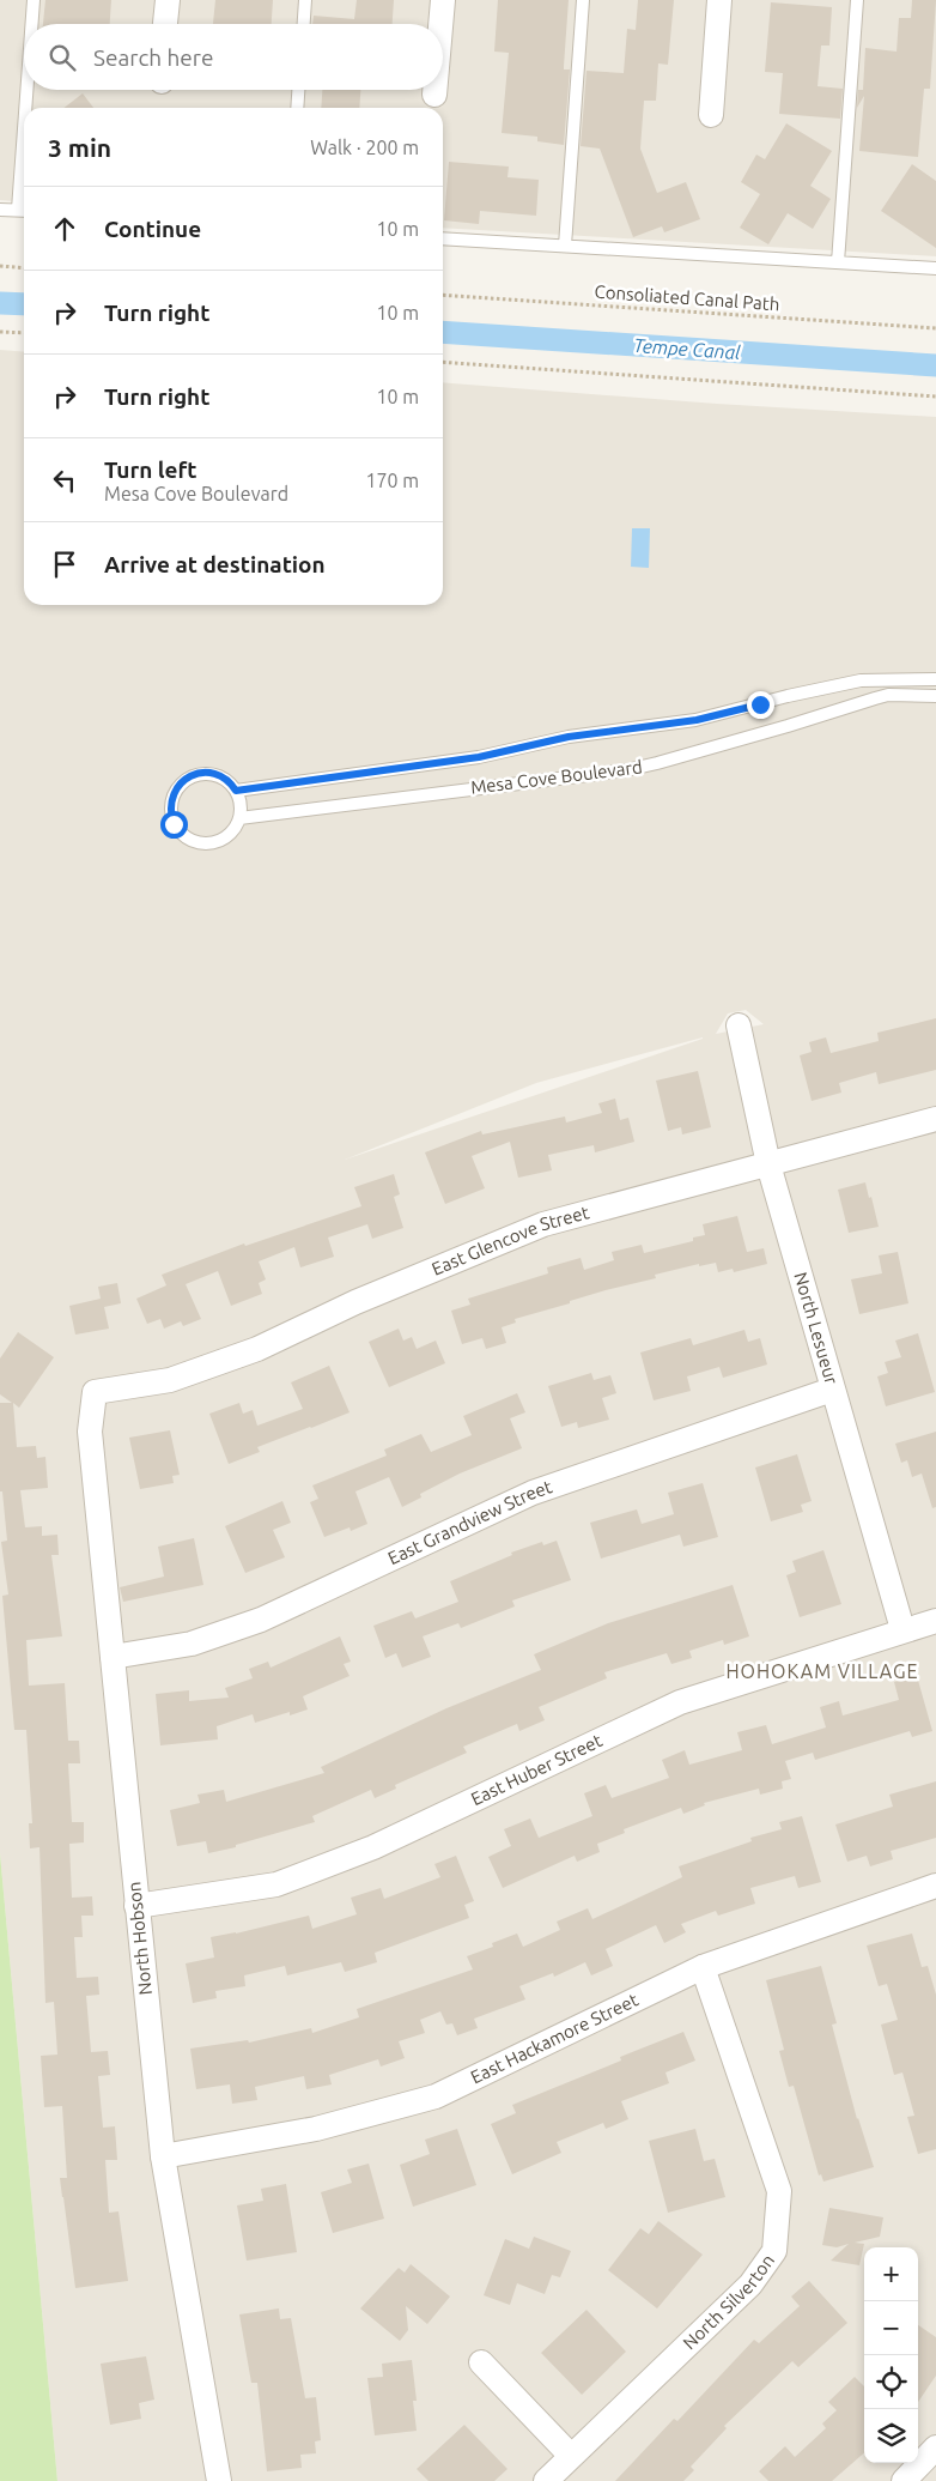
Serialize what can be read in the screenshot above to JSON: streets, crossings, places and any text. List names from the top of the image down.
{
  "streets": {
    "street": [
      "East Glencove Street",
      "North Lesueur",
      "East Grandview Street",
      "East Huber Street",
      "North Hobson",
      "East Hackamore Street",
      "North Silverton"
    ],
    "lane": ["Mesa Cove Boulevard"],
    "path": ["Consoliated Canal Path"]
  },
  "crossings": [
    ["East Glencove Street", "North Lesueur"],
    ["East Glencove Street", "North Hobson"],
    ["North Lesueur", "East Grandview Street"],
    ["North Lesueur", "East Huber Street"],
    ["East Grandview Street", "North Hobson"],
    ["East Huber Street", "North Hobson"],
    ["North Hobson", "East Hackamore Street"],
    ["East Hackamore Street", "North Silverton"]
  ],
  "districts": ["HOHOKAM VILLAGE"],
  "water": ["Tempe Canal"],
  "page": {
    "search": "Search here",
    "heading": ["3 min", "Walk · 200 m"],
    "list": [
      ["Continue", "10 m"],
      ["Turn right", "10 m"],
      ["Turn right", "10 m"],
      ["Turn left", "Mesa Cove Boulevard", "170 m"],
      "Arrive at destination"
    ],
    "map_buttons": ["+", "−"]
  }
}
